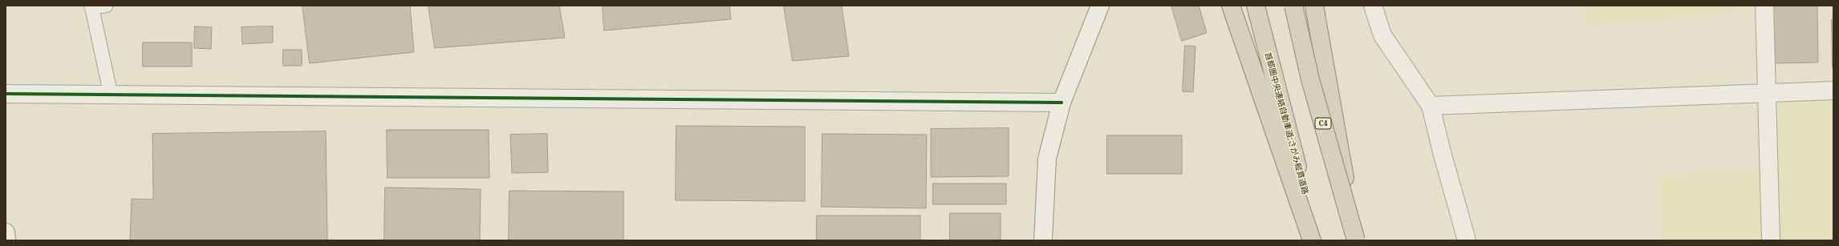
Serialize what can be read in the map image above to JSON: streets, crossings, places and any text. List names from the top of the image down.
{
  "streets": {
    "highway": ["首都圏中央連絡自動車道;さがみ縦貫道路", "C4"]
  }
}
